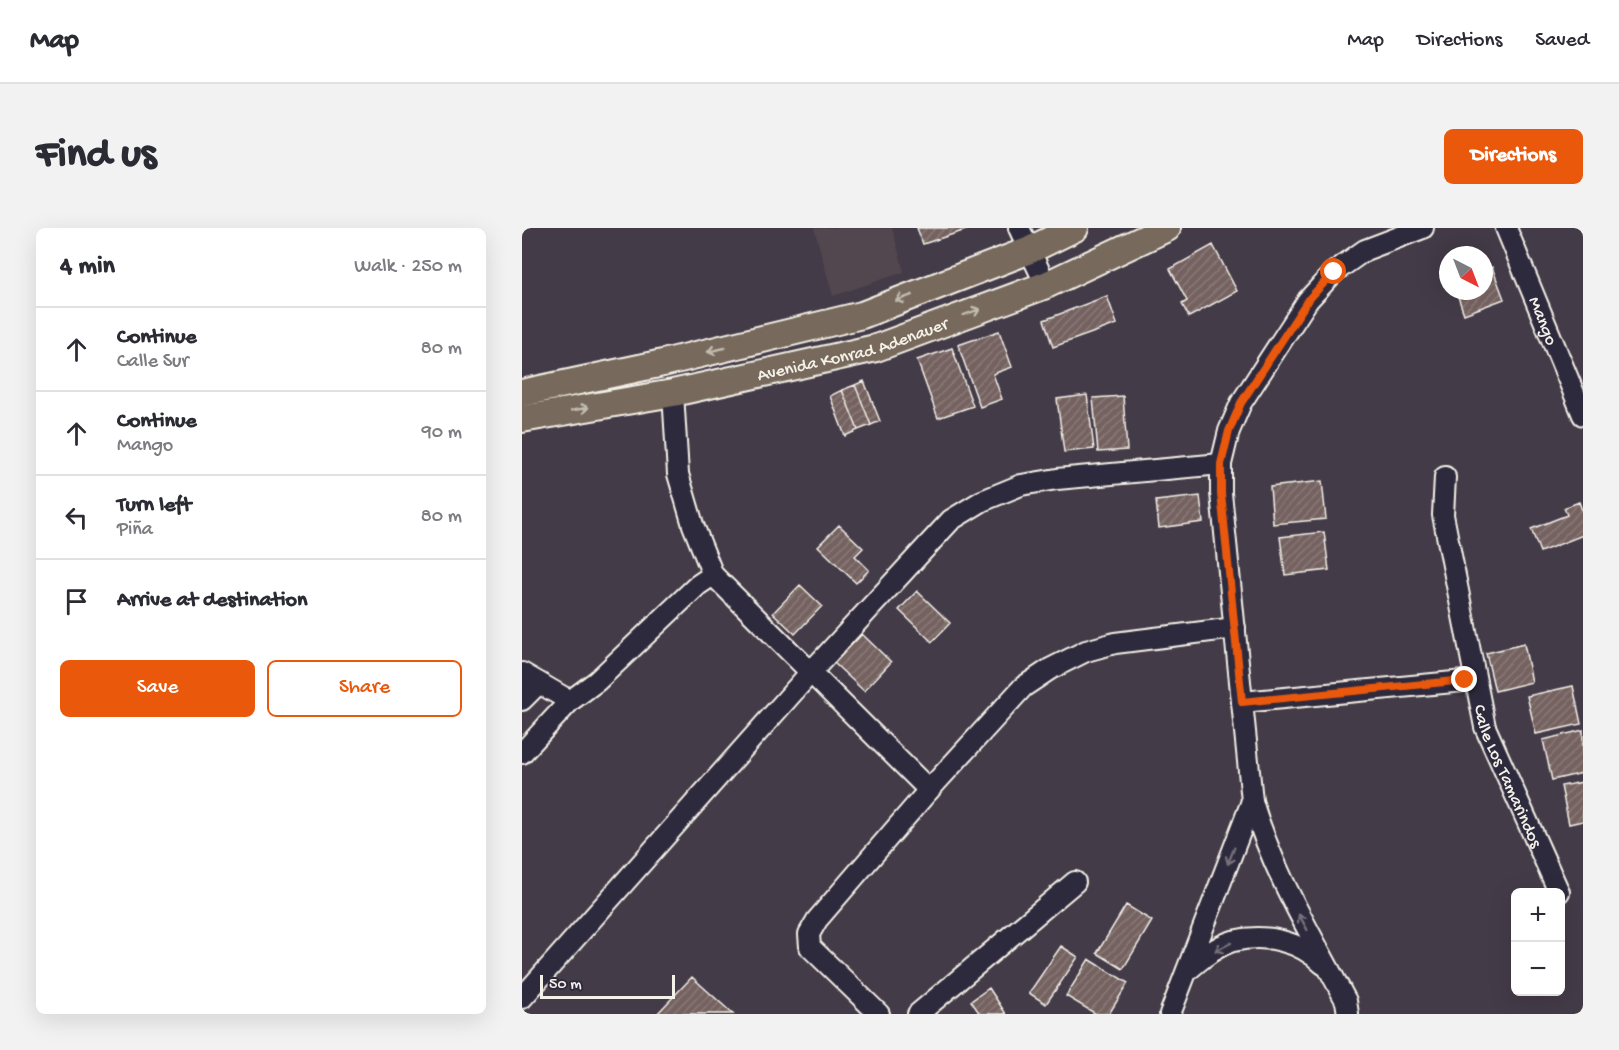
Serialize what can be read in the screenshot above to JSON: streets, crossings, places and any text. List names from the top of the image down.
{
  "streets": {
    "main road": ["Avenida Konrad Adenauer"],
    "street": ["Mango", "Calle Los Tamarindos"]
  },
  "scale_bar": "50 m",
  "north": "bottom right",
  "page": {
    "header": "Map",
    "nav": ["Map", "Directions", "Saved"],
    "buttons": [
      "Directions",
      ["Save", "Share"]
    ],
    "title": "Find us",
    "heading": ["4 min", "Walk · 250 m"],
    "list": [
      ["Continue", "Calle Sur", "80 m"],
      ["Continue", "Mango", "90 m"],
      ["Turn left", "Piña", "80 m"],
      "Arrive at destination"
    ],
    "map_buttons": ["+", "−"],
    "scale": "50 m"
  }
}
